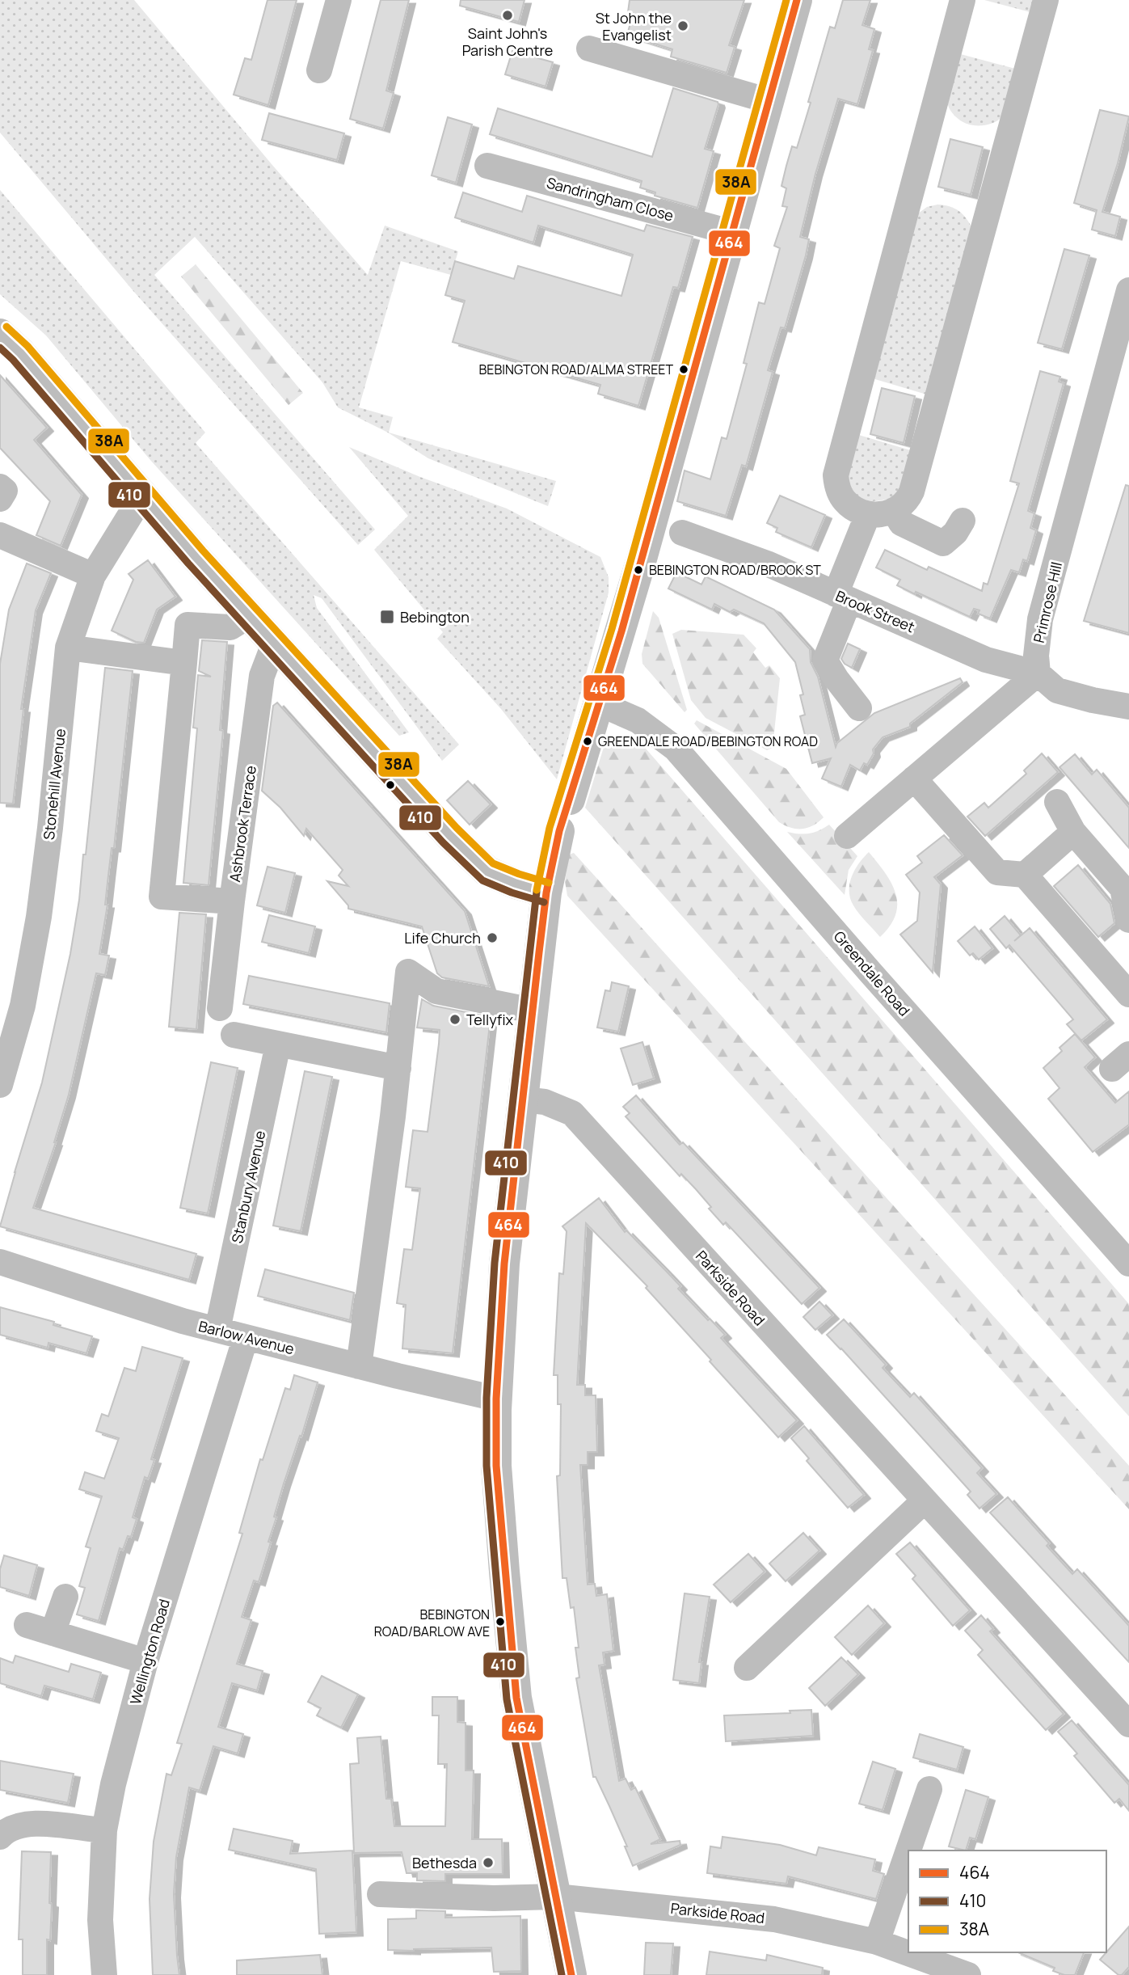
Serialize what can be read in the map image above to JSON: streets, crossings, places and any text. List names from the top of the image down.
{
  "streets": {
    "street": [
      "Sandringham Close",
      "Primrose Hill",
      "Brook Street",
      "Stonehill Avenue",
      "Ashbrook Terrace",
      "Greendale Road",
      "Stanbury Avenue",
      "Parkside Road",
      "Barlow Avenue",
      "Wellington Road"
    ]
  },
  "crossings": [
    ["Primrose Hill", "Brook Street"],
    ["Stanbury Avenue", "Barlow Avenue"],
    ["Barlow Avenue", "Wellington Road"]
  ],
  "places": {
    "other": [
      "Saint John's Parish Centre",
      "St John the Evangelist",
      "BEBINGTON ROAD/ALMA STREET",
      "BEBINGTON ROAD/BROOK ST",
      "GREENDALE ROAD/BEBINGTON ROAD",
      "Life Church",
      "Tellyfix",
      "BEBINGTON ROAD/BARLOW AVE",
      "Bethesda"
    ],
    "transit": ["Bebington"]
  },
  "lines": ["transit line 464", "transit line 38A", "transit line 410"],
  "legend": ["464", "410", "38A"]
}
